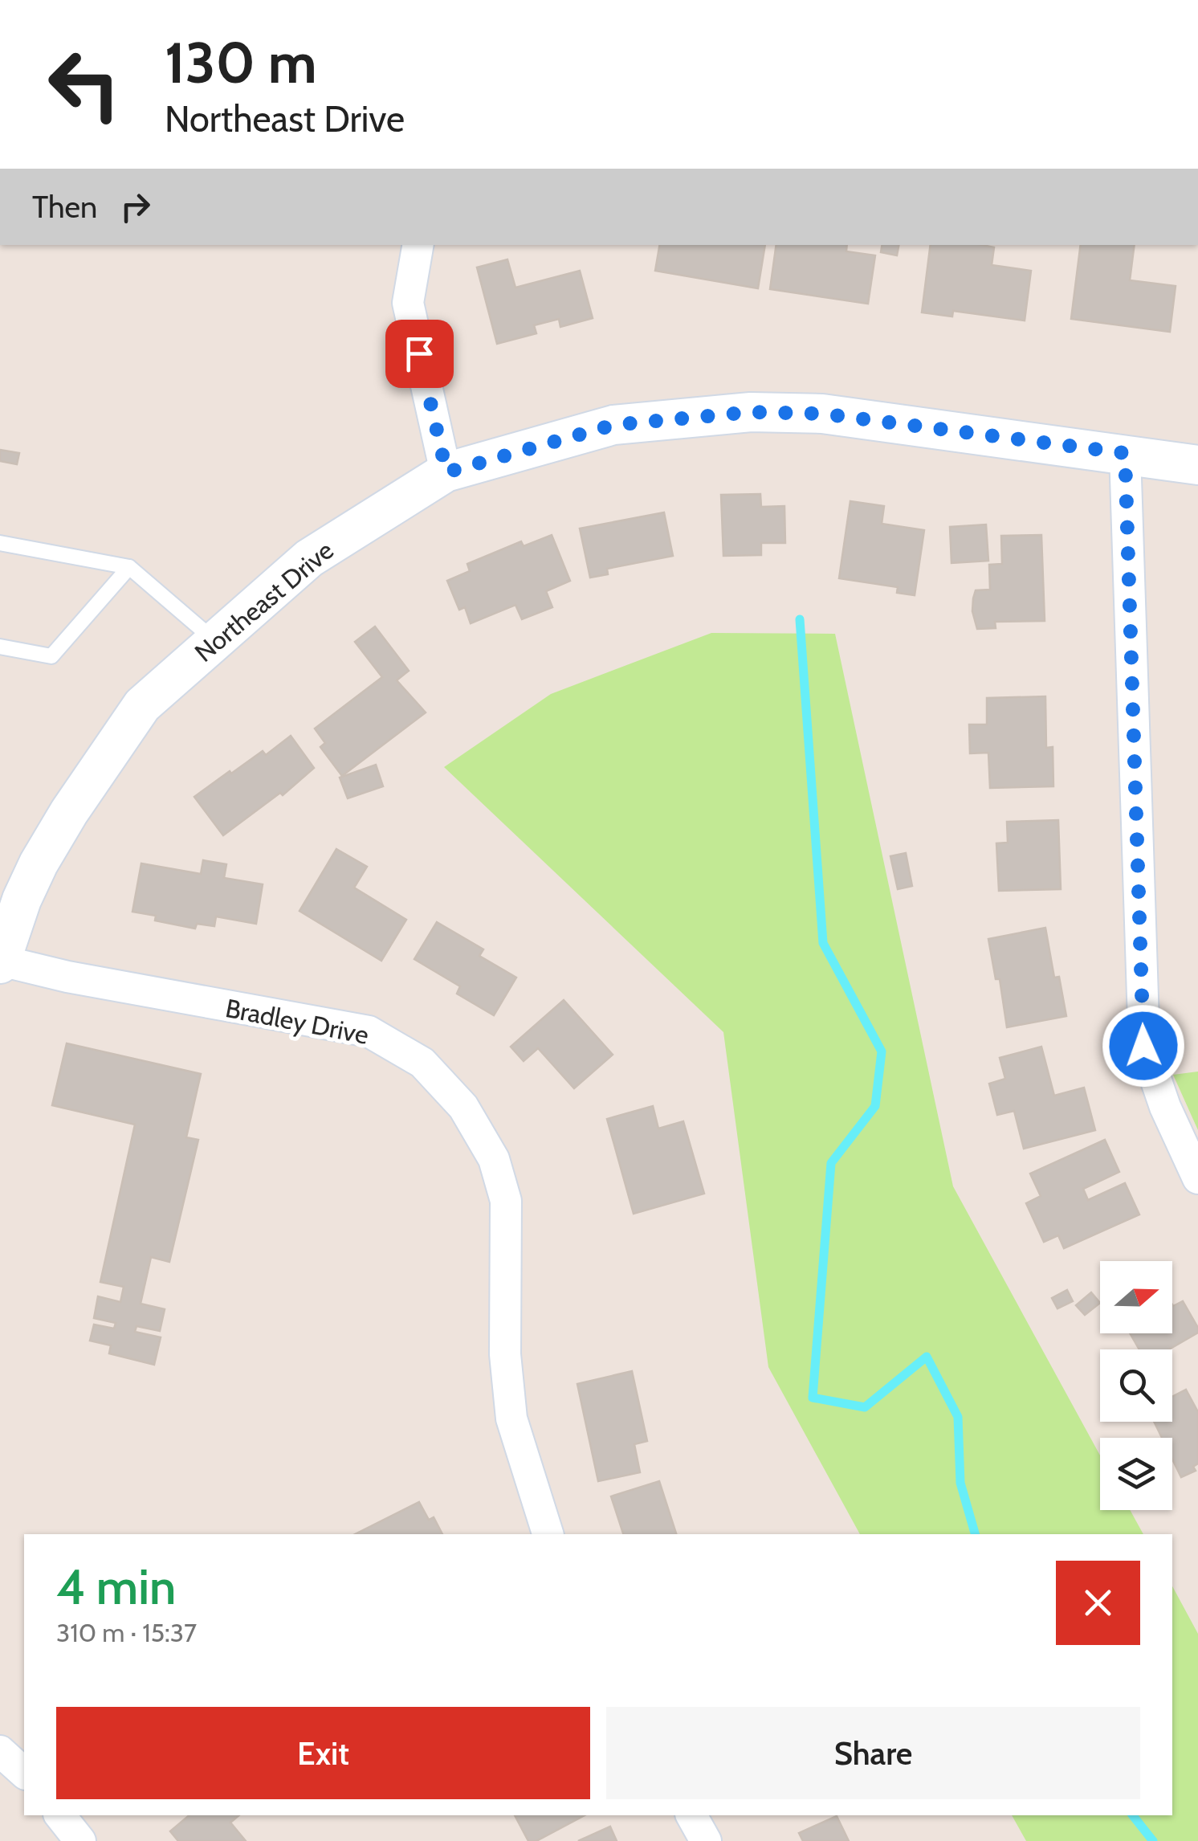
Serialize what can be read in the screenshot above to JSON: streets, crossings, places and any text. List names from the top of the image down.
{
  "streets": {
    "street": ["Northeast Drive", "Bradley Drive"]
  },
  "crossings": [
    ["Northeast Drive", "Bradley Drive"]
  ],
  "north": "right",
  "page": {
    "turn": ["130 m", "Northeast Drive"],
    "then": "Then",
    "heading": ["4 min", "310 m · 15:37"],
    "buttons": ["Exit", "Share"]
  }
}
